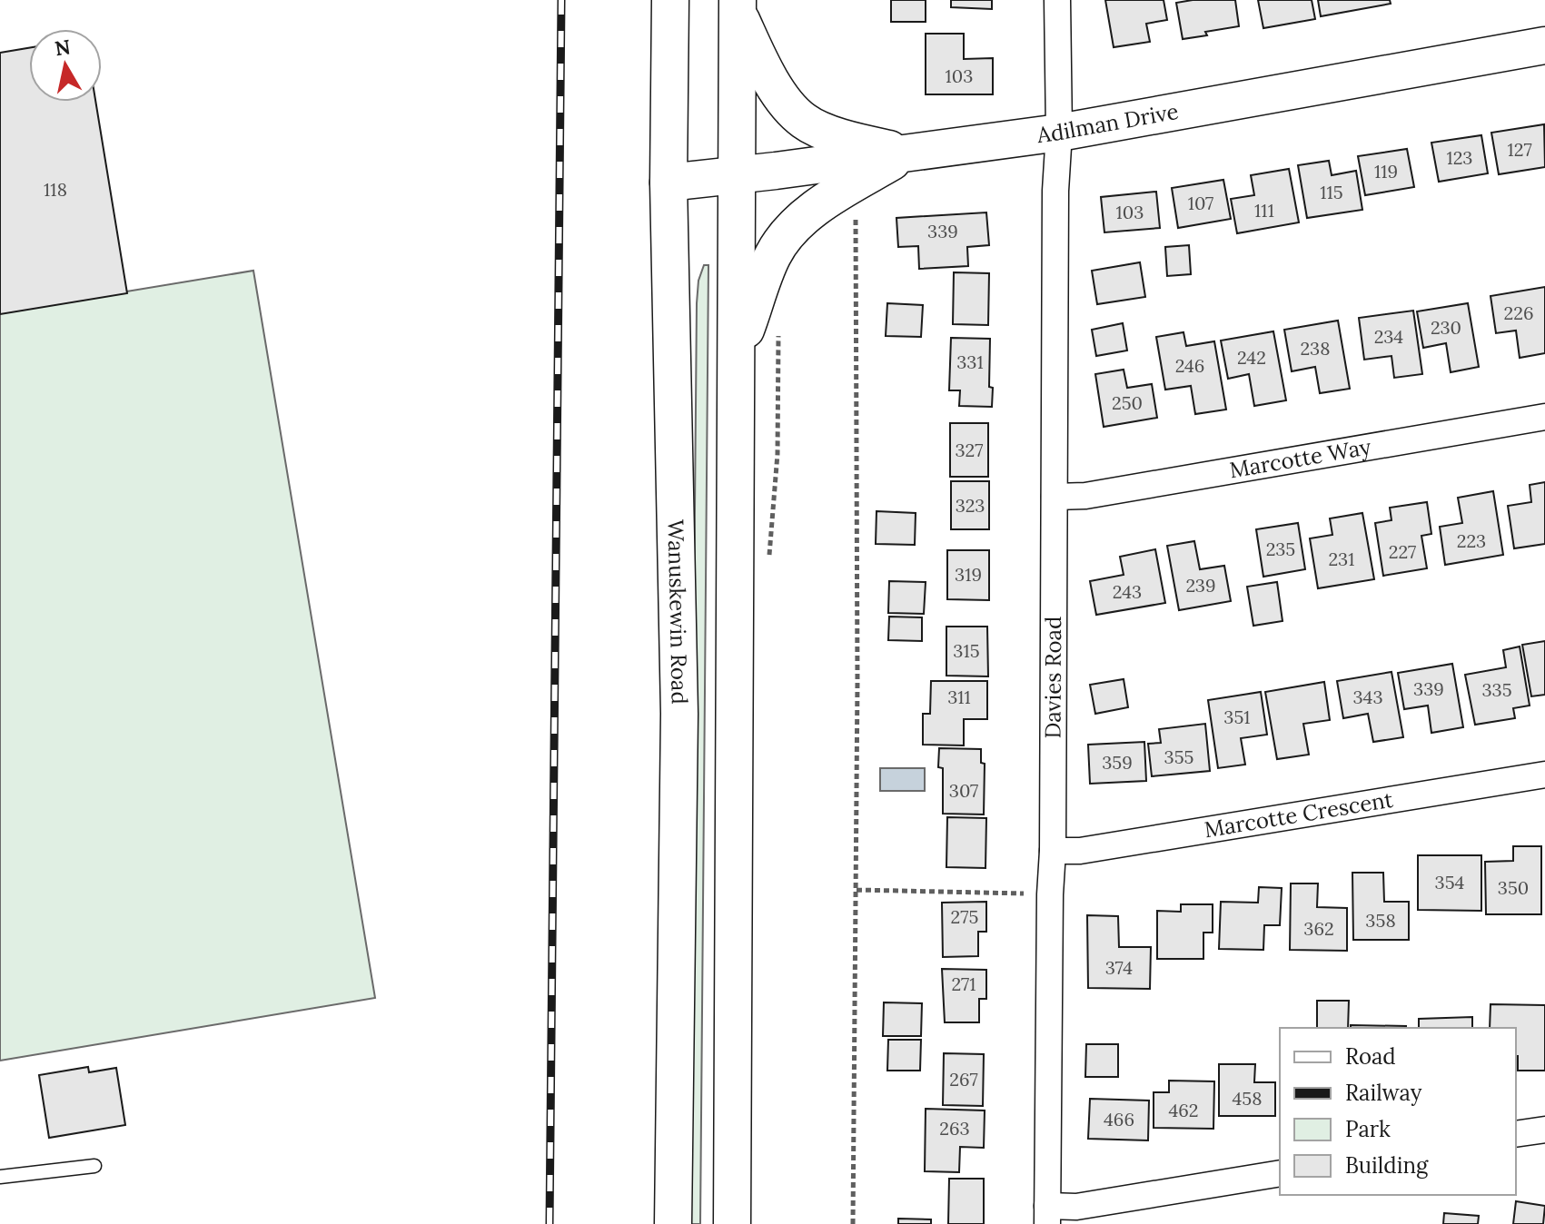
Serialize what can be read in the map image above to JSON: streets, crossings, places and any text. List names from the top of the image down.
{
  "streets": {
    "main road": ["Adilman Drive", "Wanuskewin Road"],
    "street": ["Marcotte Way", "Davies Road", "Marcotte Crescent"]
  },
  "crossings": [
    ["Adilman Drive", "Wanuskewin Road"],
    ["Adilman Drive", "Davies Road"],
    ["Marcotte Way", "Davies Road"],
    ["Davies Road", "Marcotte Crescent"]
  ],
  "house_numbers": [
    "103",
    "127",
    "123",
    "119",
    "118",
    "115",
    "107",
    "111",
    "103",
    "339",
    "226",
    "230",
    "234",
    "238",
    "242",
    "331",
    "246",
    "250",
    "327",
    "323",
    "223",
    "235",
    "227",
    "231",
    "319",
    "239",
    "243",
    "315",
    "339",
    "335",
    "311",
    "343",
    "351",
    "355",
    "359",
    "307",
    "354",
    "350",
    "275",
    "358",
    "362",
    "374",
    "271",
    "267",
    "458",
    "462",
    "466",
    "263"
  ],
  "legend": [
    "Road",
    "Railway",
    "Park",
    "Building"
  ],
  "north": "top"
}
